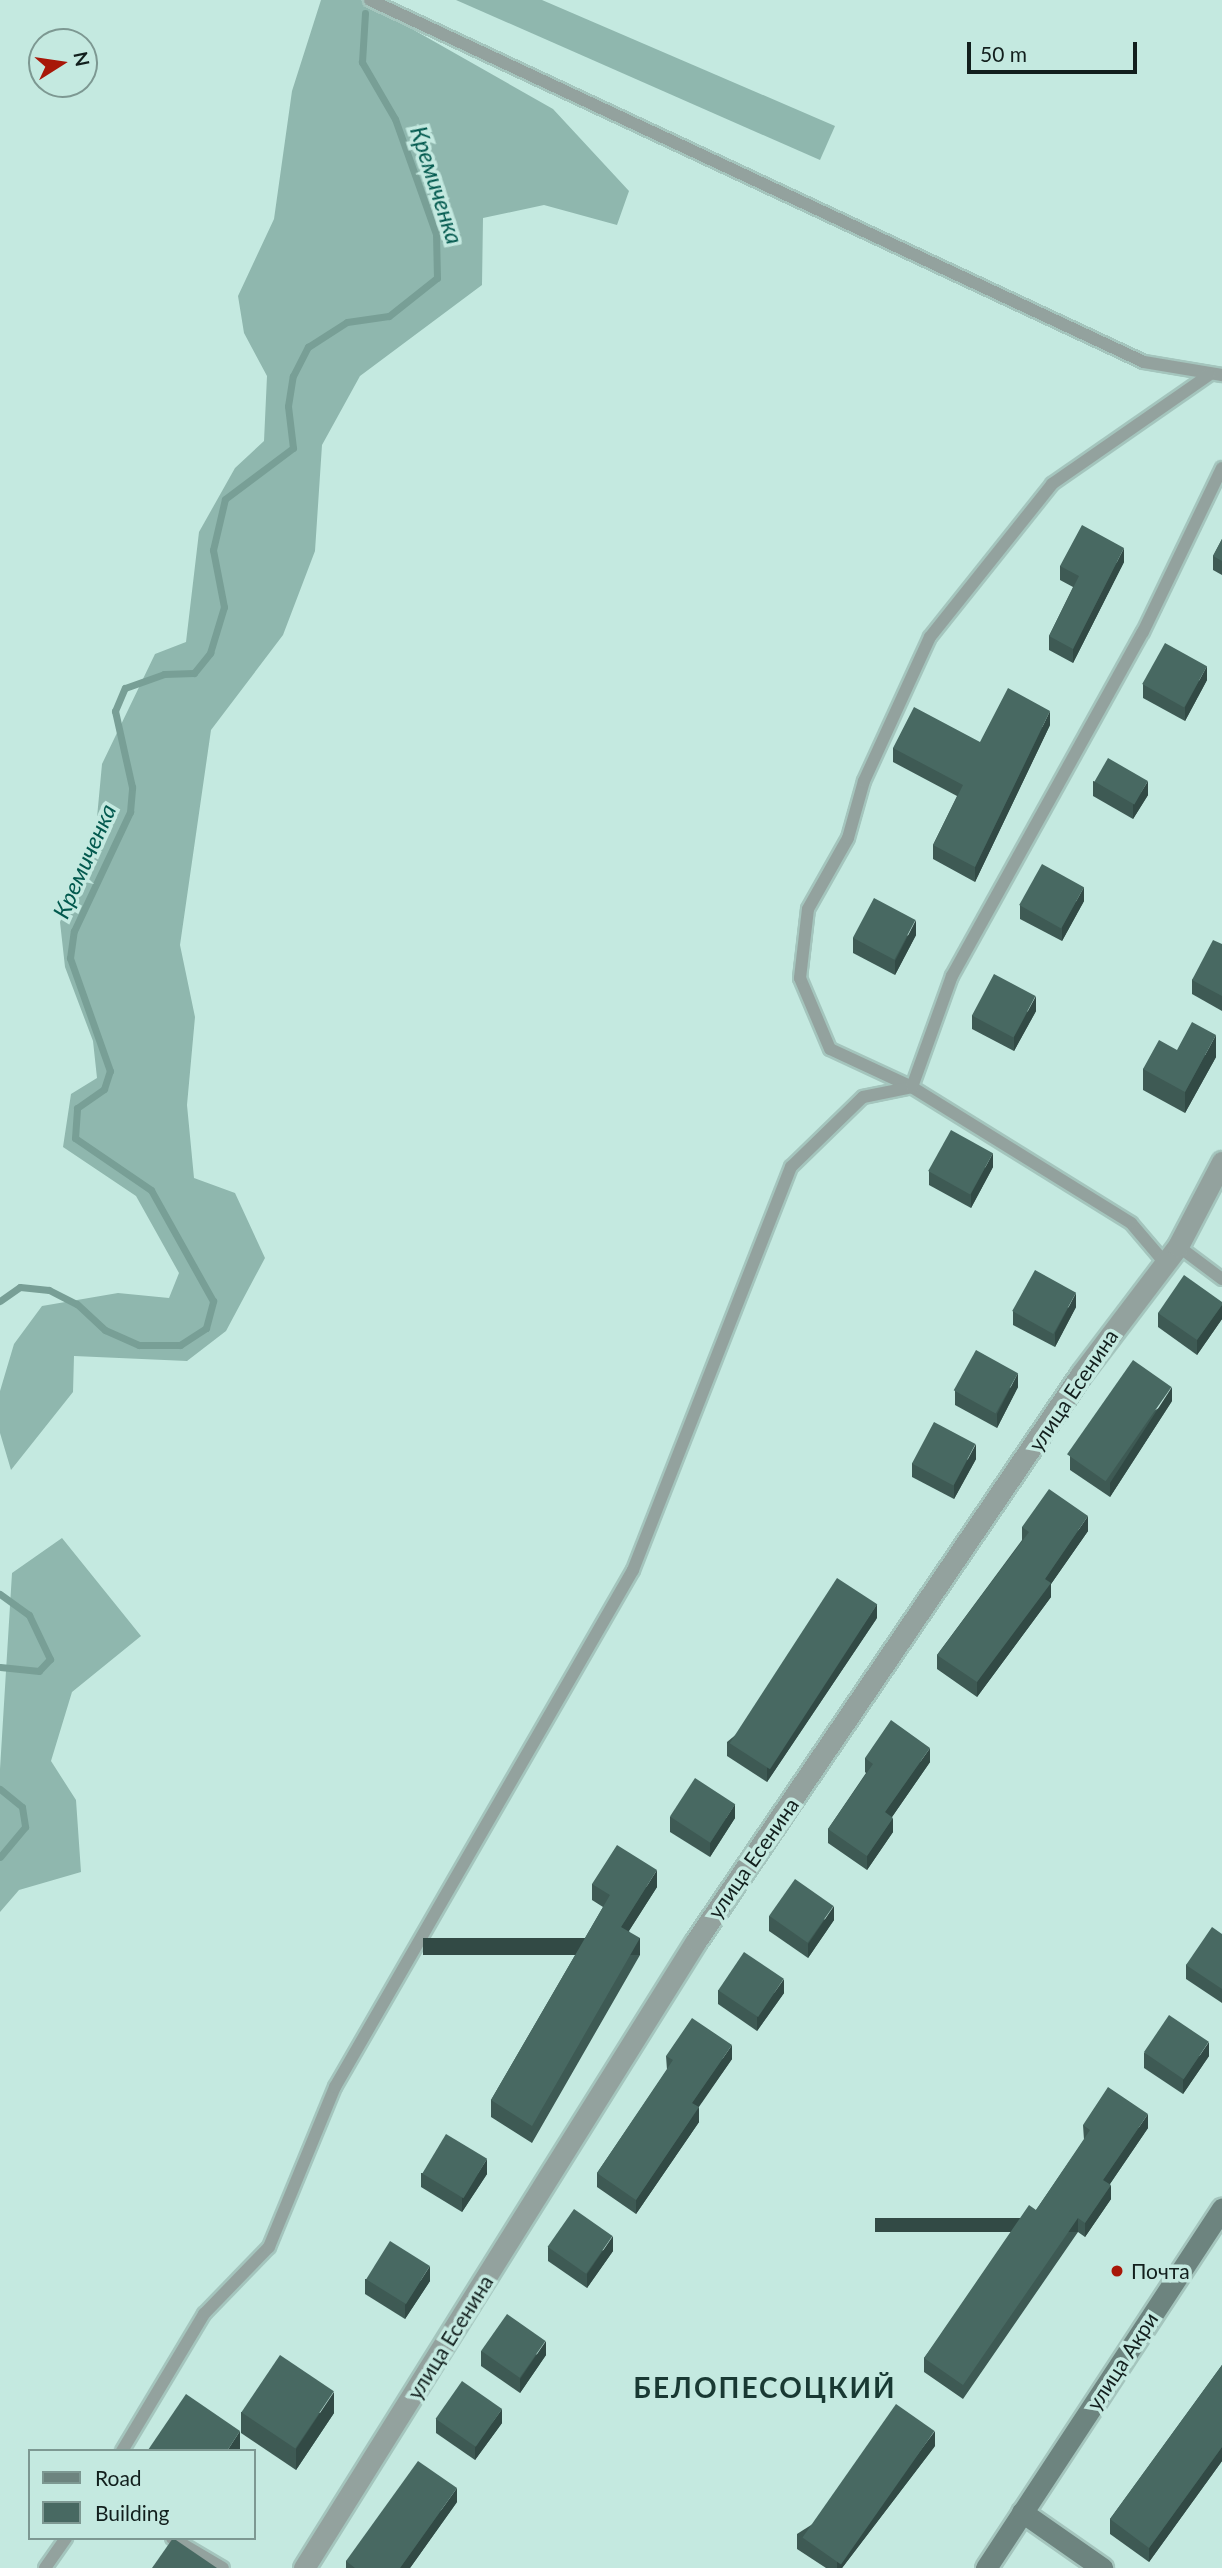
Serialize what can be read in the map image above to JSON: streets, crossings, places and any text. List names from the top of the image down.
{
  "streets": {
    "main road": ["улица Акри"],
    "street": ["улица Есенина"]
  },
  "districts": ["БЕЛОПЕСОЦКИЙ"],
  "water": ["Кремиченка"],
  "places": ["Почта"],
  "legend": ["Road", "Building"],
  "scale_bar": "50 m",
  "north": "right"
}
